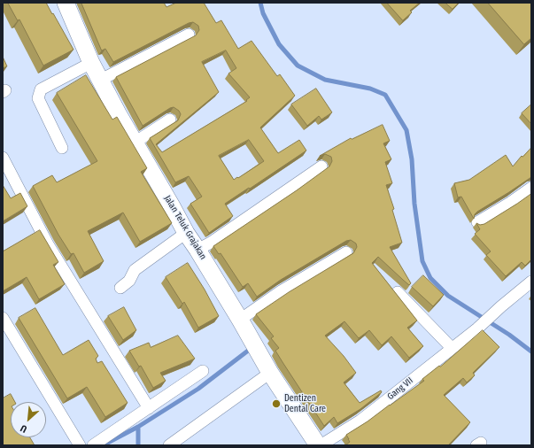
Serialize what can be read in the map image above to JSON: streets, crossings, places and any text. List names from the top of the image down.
{
  "streets": {
    "street": ["Jalan Teluk Grajakan", "Gang VII"]
  },
  "places": ["Dentizen Dental Care"],
  "north": "bottom left"
}
